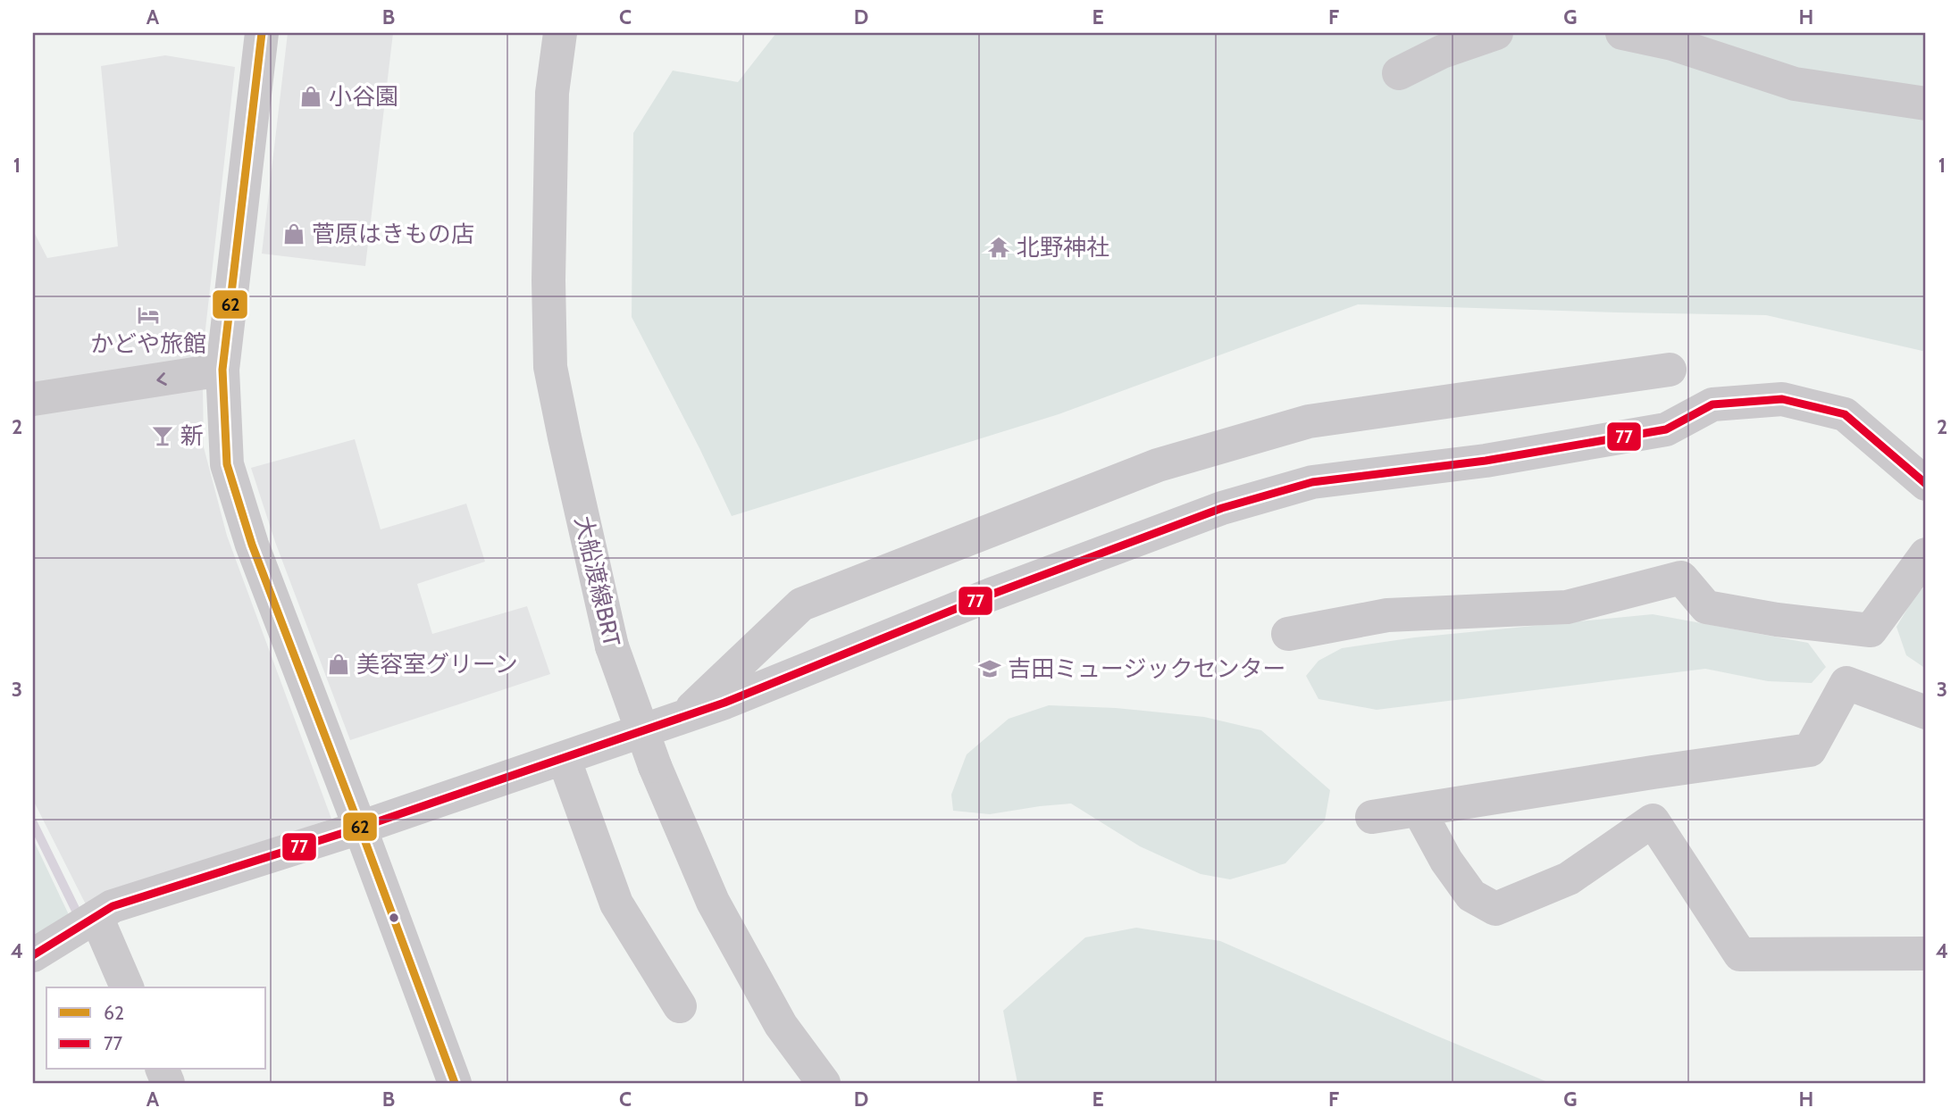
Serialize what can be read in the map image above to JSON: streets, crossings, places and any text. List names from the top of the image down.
{
  "streets": {
    "street": ["大船渡線BRT"]
  },
  "places": {
    "shop": ["小谷園", "菅原はきもの店", "美容室グリーン"],
    "temple": ["北野神社"],
    "hotel": ["かどや旅館"],
    "bar": ["新"],
    "school or university": ["吉田ミュージックセンター"]
  },
  "lines": ["transit line 62", "transit line 77"],
  "legend": ["62", "77"],
  "grid": {
    "columns": [
      "A",
      "B",
      "C",
      "D",
      "E",
      "F",
      "G",
      "H"
    ],
    "rows": [
      "1",
      "2",
      "3",
      "4"
    ]
  }
}
